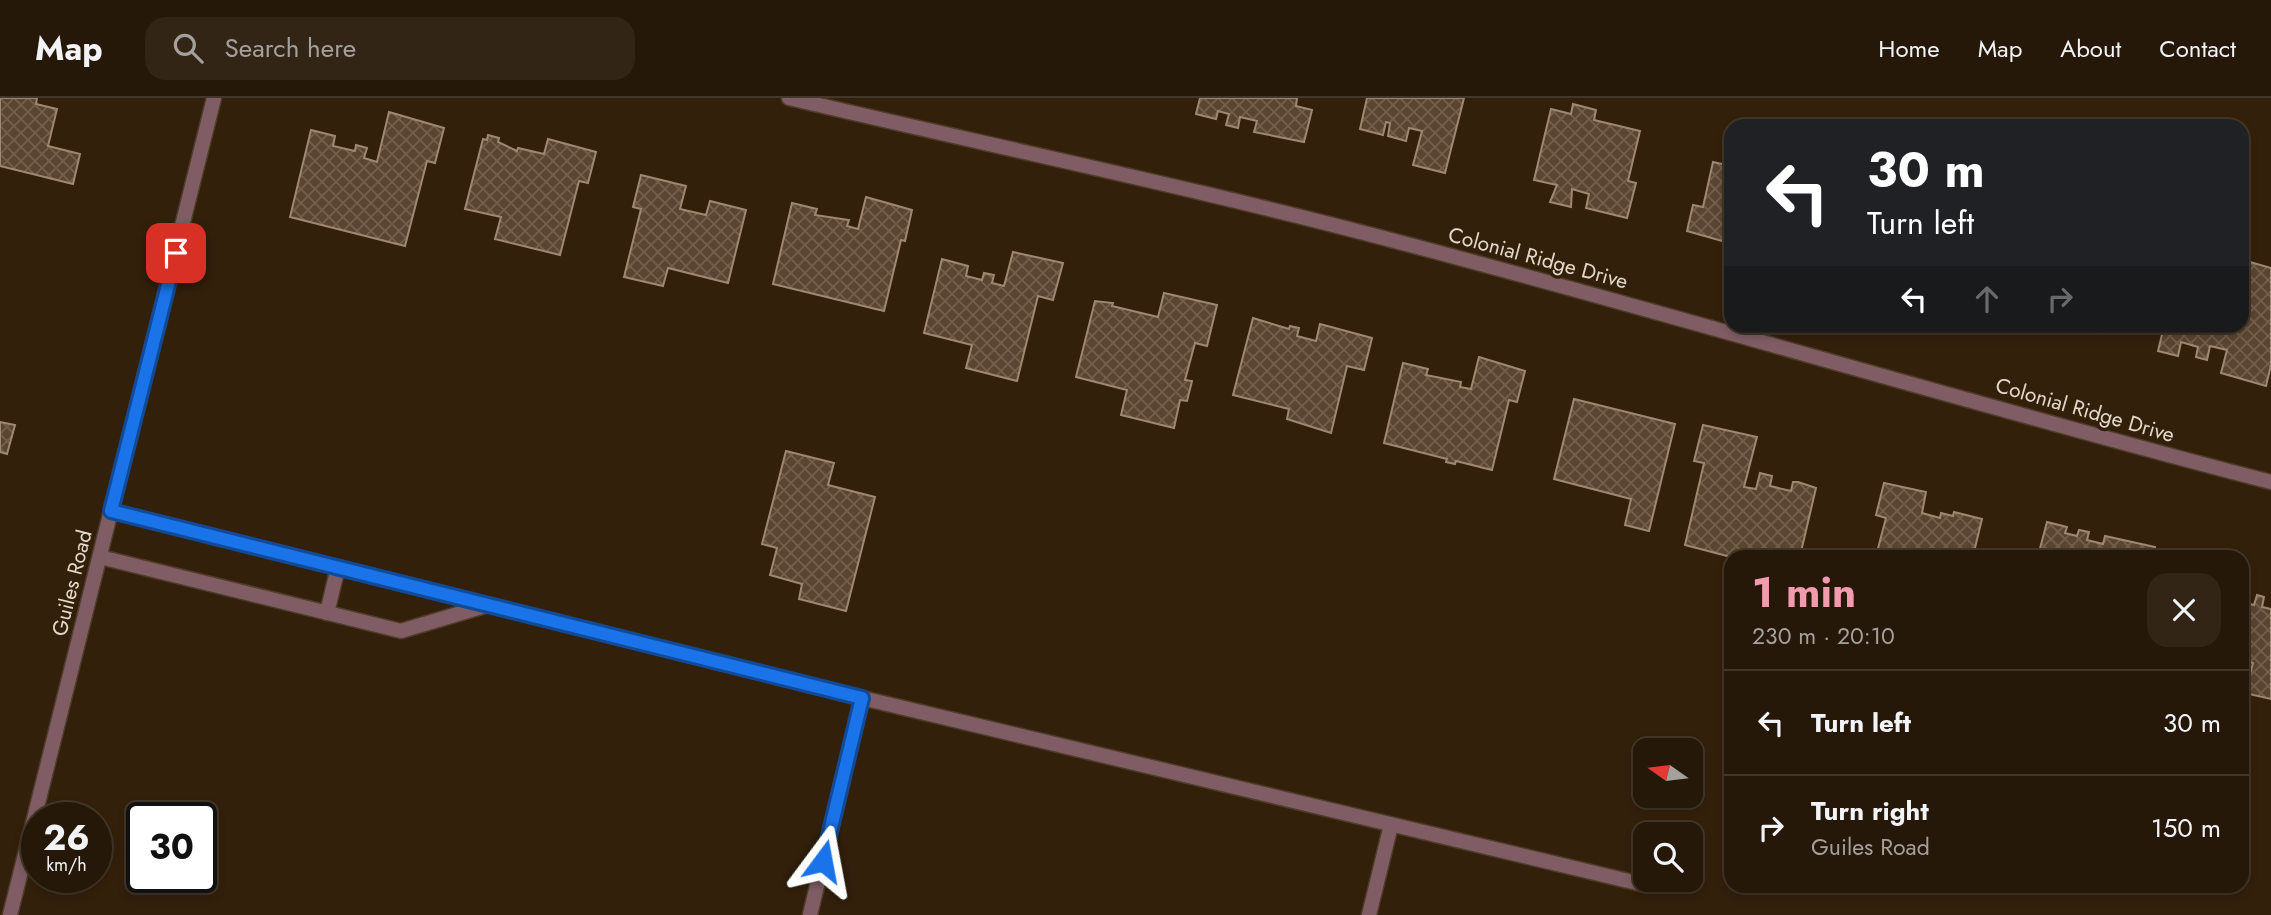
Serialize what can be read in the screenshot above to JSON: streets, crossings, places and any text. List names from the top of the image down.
{
  "streets": {
    "street": ["Colonial Ridge Drive", "Guiles Road"]
  },
  "north": "left",
  "page": {
    "header": "Map",
    "search": "Search here",
    "nav": [
      "Home",
      "Map",
      "About",
      "Contact"
    ],
    "turn": ["30 m", "Turn left"],
    "heading": ["1 min", "230 m · 20:10"],
    "list": [
      {
        "name": "Turn left",
        "value": "30 m"
      },
      {
        "name": "Turn right",
        "note": "Guiles Road",
        "value": "150 m"
      }
    ],
    "speed": "26 km/h",
    "limit": "30"
  }
}
